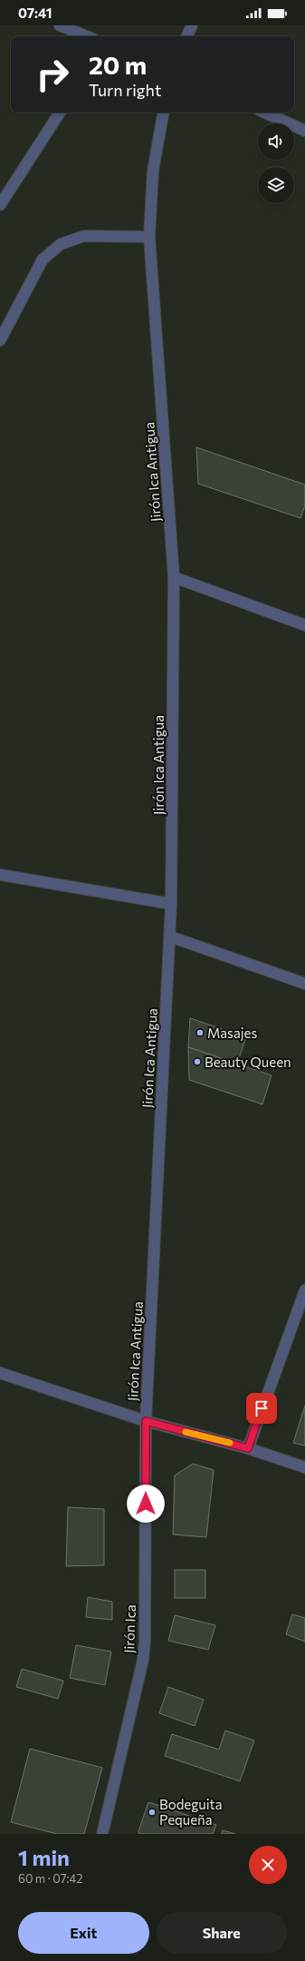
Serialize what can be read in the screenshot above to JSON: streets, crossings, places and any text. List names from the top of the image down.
{
  "streets": {
    "street": ["Jirón Ica Antigua", "Jirón Ica"]
  },
  "crossings": [
    ["Jirón Ica Antigua", "Jirón Ica"]
  ],
  "places": ["Masajes", "Beauty Queen", "Bodeguita Pequeña"],
  "page": {
    "status": "07:41",
    "turn": ["20 m", "Turn right"],
    "heading": ["1 min", "60 m · 07:42"],
    "buttons": ["Exit", "Share"]
  }
}
